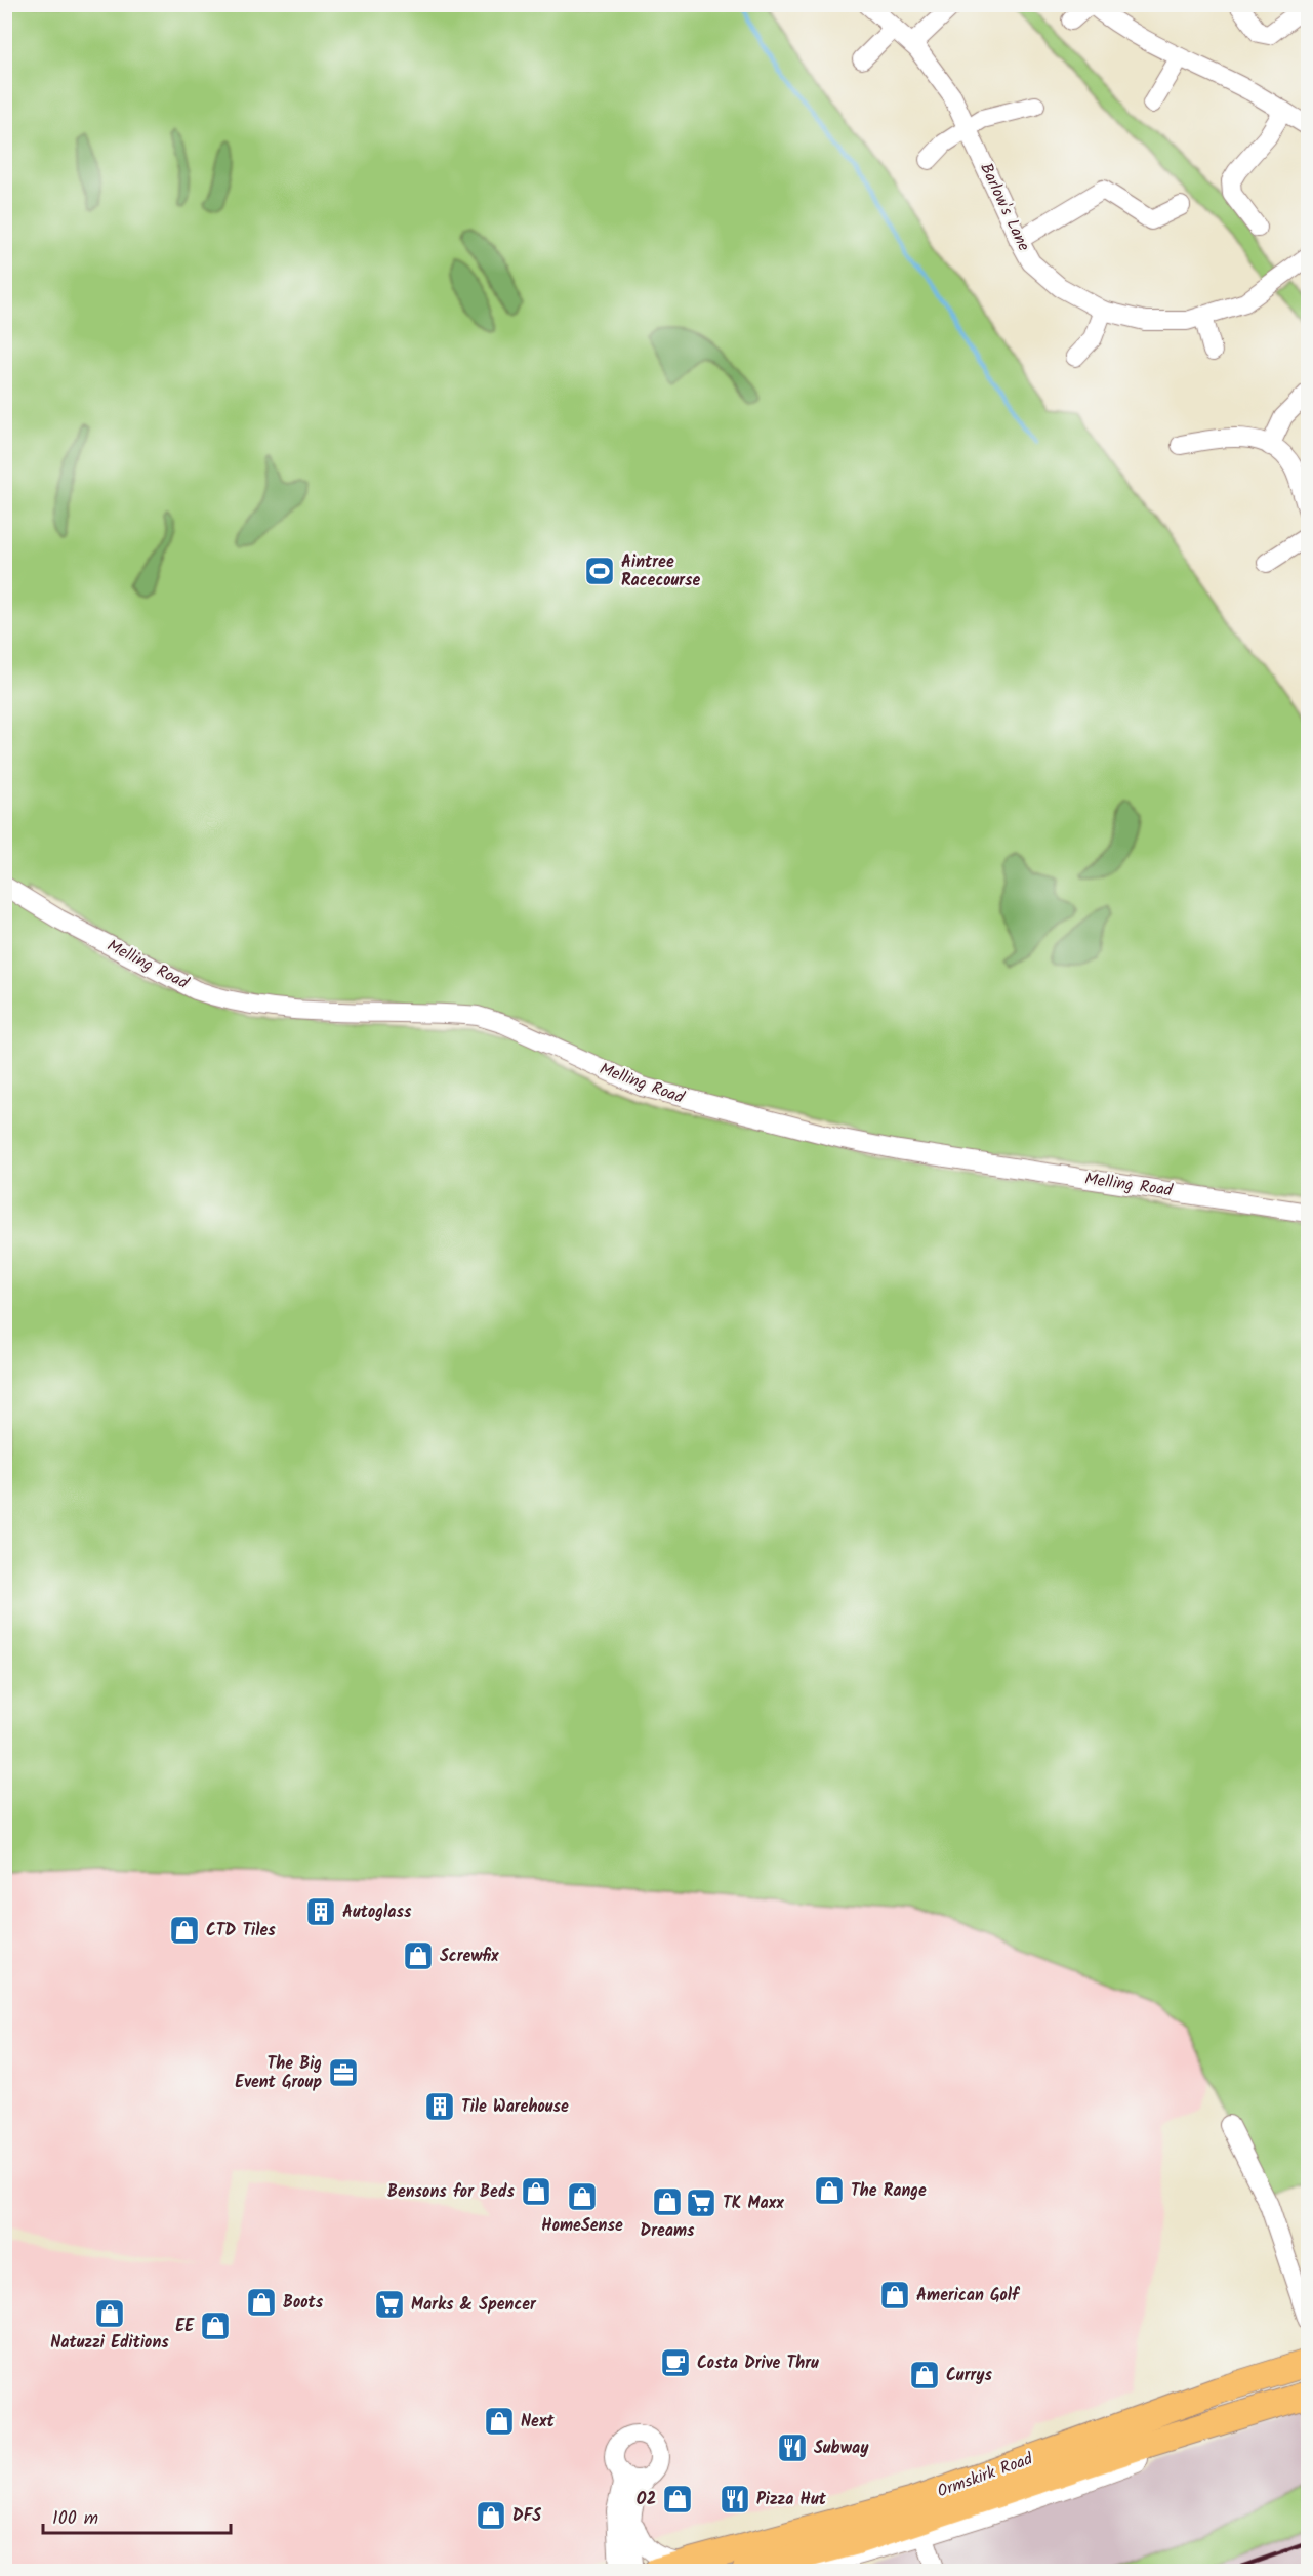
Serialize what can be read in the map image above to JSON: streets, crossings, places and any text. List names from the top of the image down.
{
  "streets": {
    "highway": ["Ormskirk Road"],
    "street": ["Barlow's Lane", "Melling Road"]
  },
  "places": {
    "sports": ["Aintree Racecourse"],
    "building": ["Autoglass", "Tile Warehouse"],
    "shop": [
      "CTD Tiles",
      "Screwfix",
      "The Range",
      "Bensons for Beds",
      "HomeSense",
      "Dreams",
      "American Golf",
      "Boots",
      "Natuzzi Editions",
      "EE",
      "Currys",
      "Next",
      "O2",
      "DFS"
    ],
    "office": ["The Big Event Group"],
    "supermarket": ["TK Maxx", "Marks & Spencer"],
    "cafe": ["Costa Drive Thru"],
    "restaurant": ["Subway", "Pizza Hut"]
  },
  "scale_bar": "100 m"
}
